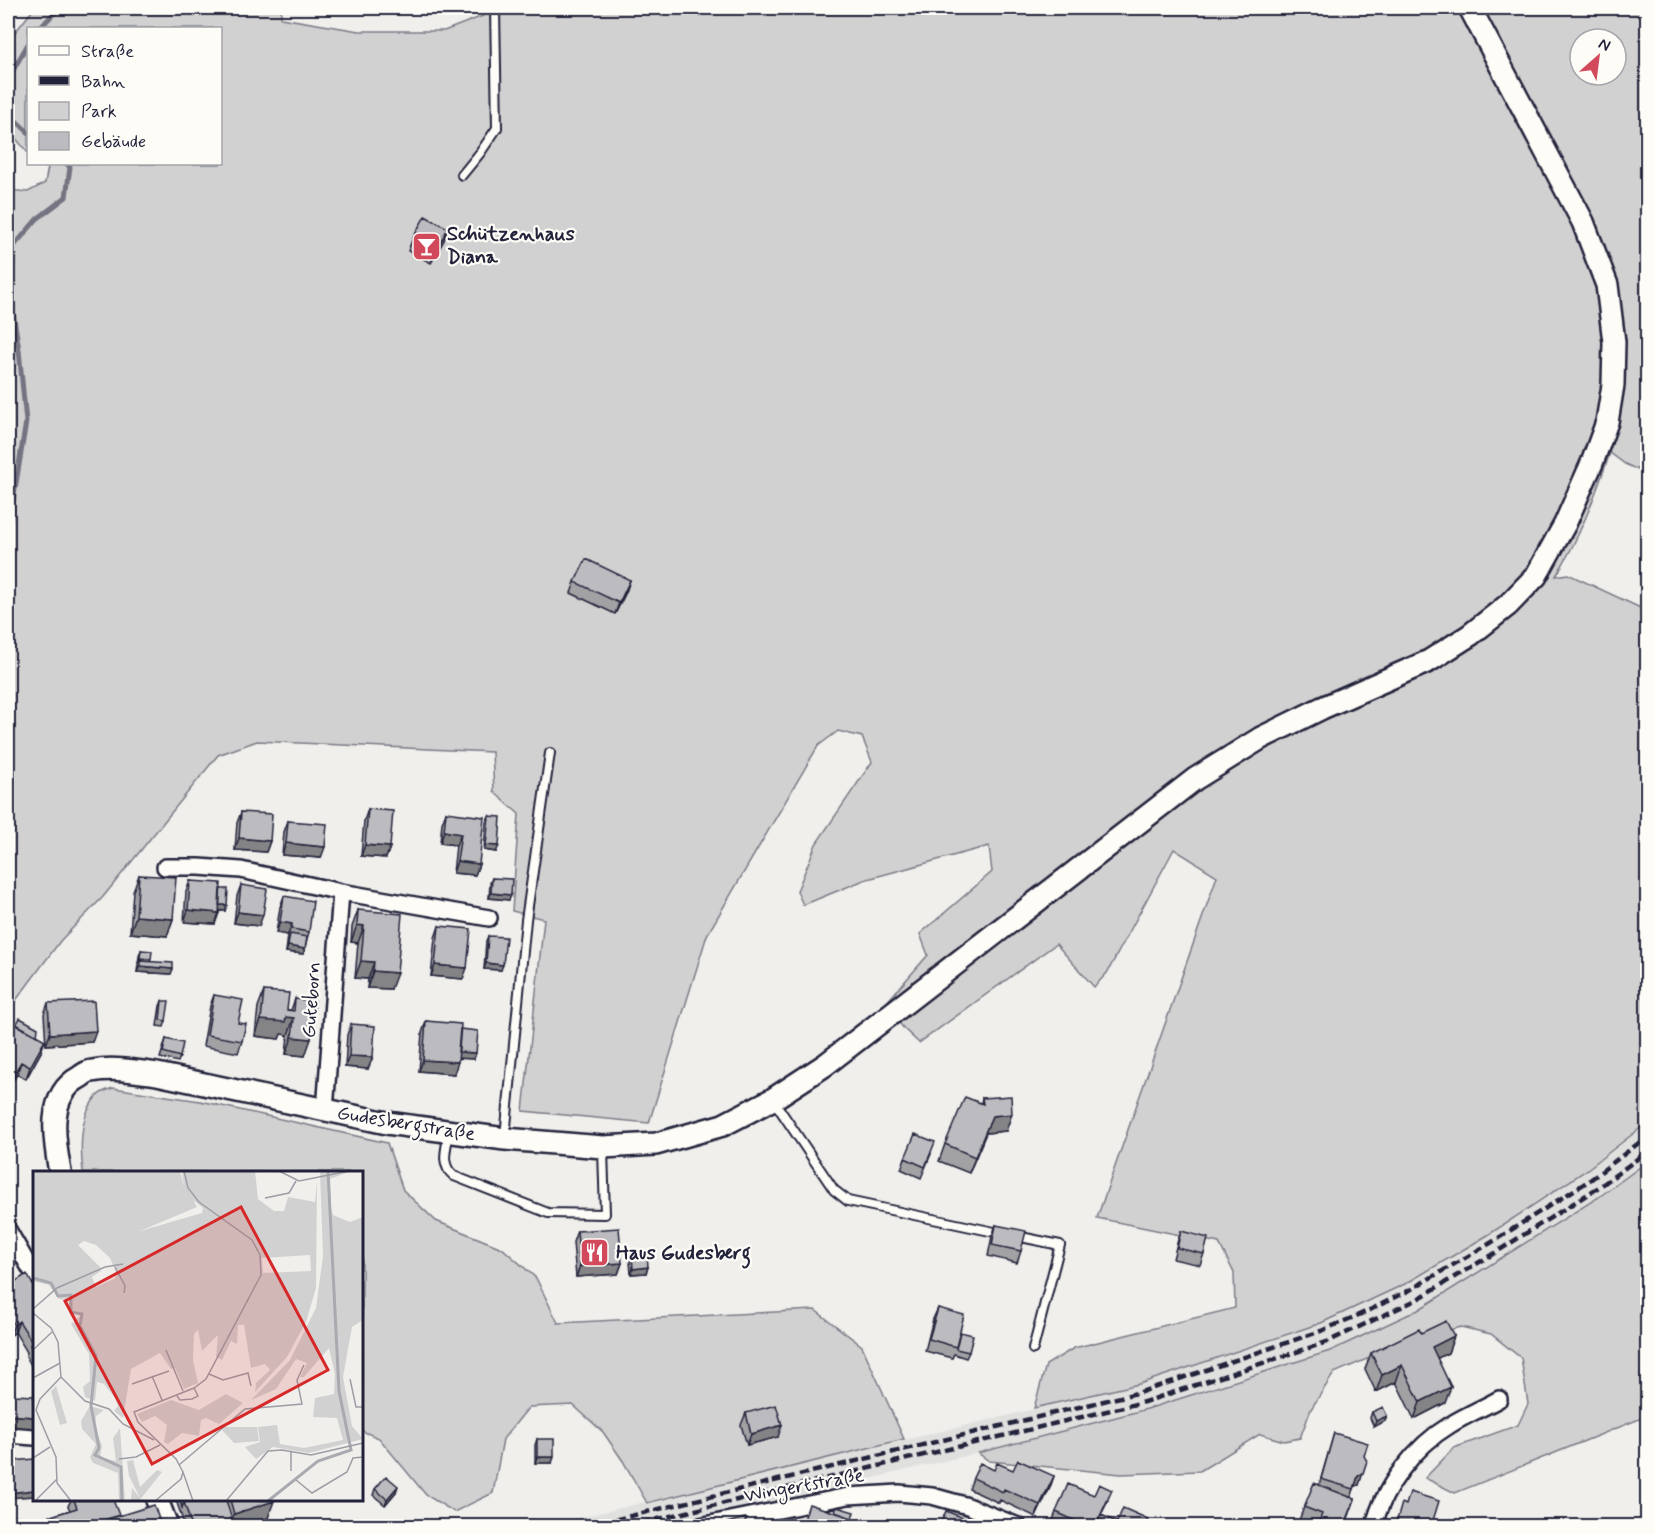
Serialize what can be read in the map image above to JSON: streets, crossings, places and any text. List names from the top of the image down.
{
  "streets": {
    "main road": ["Gudesbergstraße"],
    "street": ["Guteborn", "Wingertstraße"]
  },
  "crossings": [
    ["Guteborn", "Gudesbergstraße"]
  ],
  "places": {
    "bar": ["Schützenhaus Diana"],
    "restaurant": ["Haus Gudesberg"]
  },
  "legend": [
    "Straße",
    "Bahn",
    "Park",
    "Gebäude"
  ],
  "north": "top right"
}
